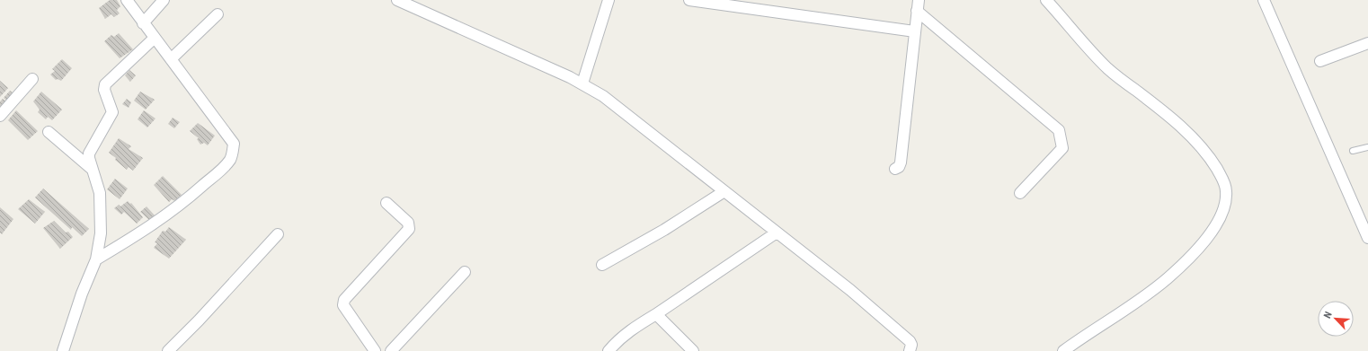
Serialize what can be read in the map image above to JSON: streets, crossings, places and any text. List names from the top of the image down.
{
  "north": "top left"
}
